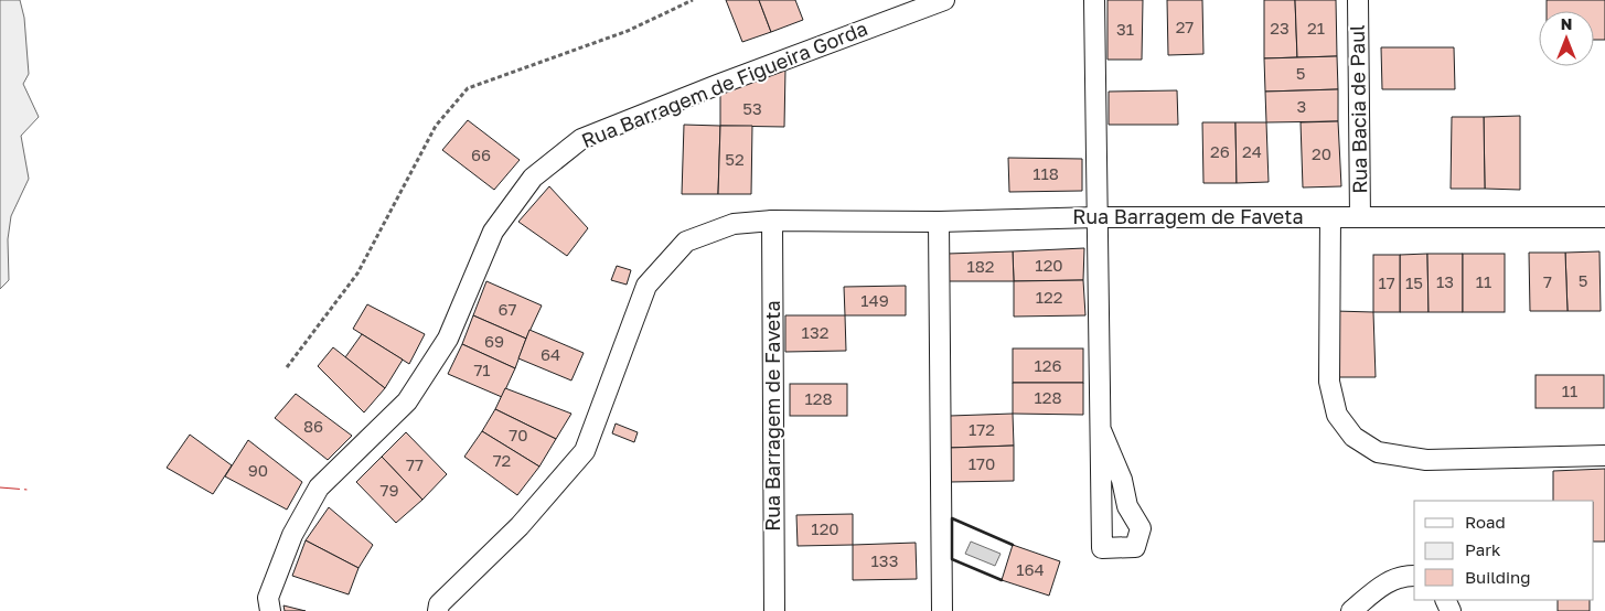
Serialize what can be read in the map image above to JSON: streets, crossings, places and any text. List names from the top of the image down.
{
  "streets": {
    "street": ["Rua Barragem de Figueira Gorda", "Rua Bacia de Paul", "Rua Barragem de Faveta"]
  },
  "crossings": [
    ["Rua Bacia de Paul", "Rua Barragem de Faveta"]
  ],
  "house_numbers": [
    "27",
    "23",
    "21",
    "31",
    "5",
    "3",
    "53",
    "26",
    "24",
    "20",
    "66",
    "52",
    "118",
    "120",
    "182",
    "5",
    "13",
    "11",
    "7",
    "17",
    "15",
    "122",
    "149",
    "67",
    "132",
    "69",
    "64",
    "126",
    "71",
    "11",
    "128",
    "128",
    "86",
    "172",
    "70",
    "72",
    "170",
    "77",
    "90",
    "79",
    "120",
    "133",
    "164"
  ],
  "legend": ["Road", "Park", "Building"],
  "north": "top"
}
